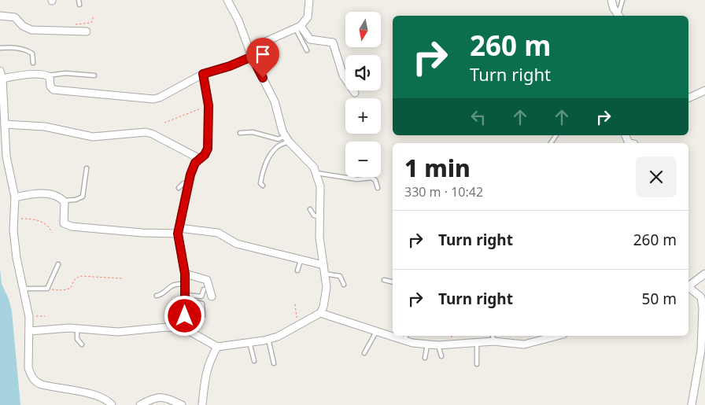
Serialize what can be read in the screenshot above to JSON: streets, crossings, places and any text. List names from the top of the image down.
{
  "north": "bottom",
  "page": {
    "map_buttons": ["+", "−"],
    "turn": ["260 m", "Turn right"],
    "heading": ["1 min", "330 m · 10:42"],
    "list": [
      {
        "name": "Turn right",
        "value": "260 m"
      },
      {
        "name": "Turn right",
        "value": "50 m"
      }
    ]
  }
}
